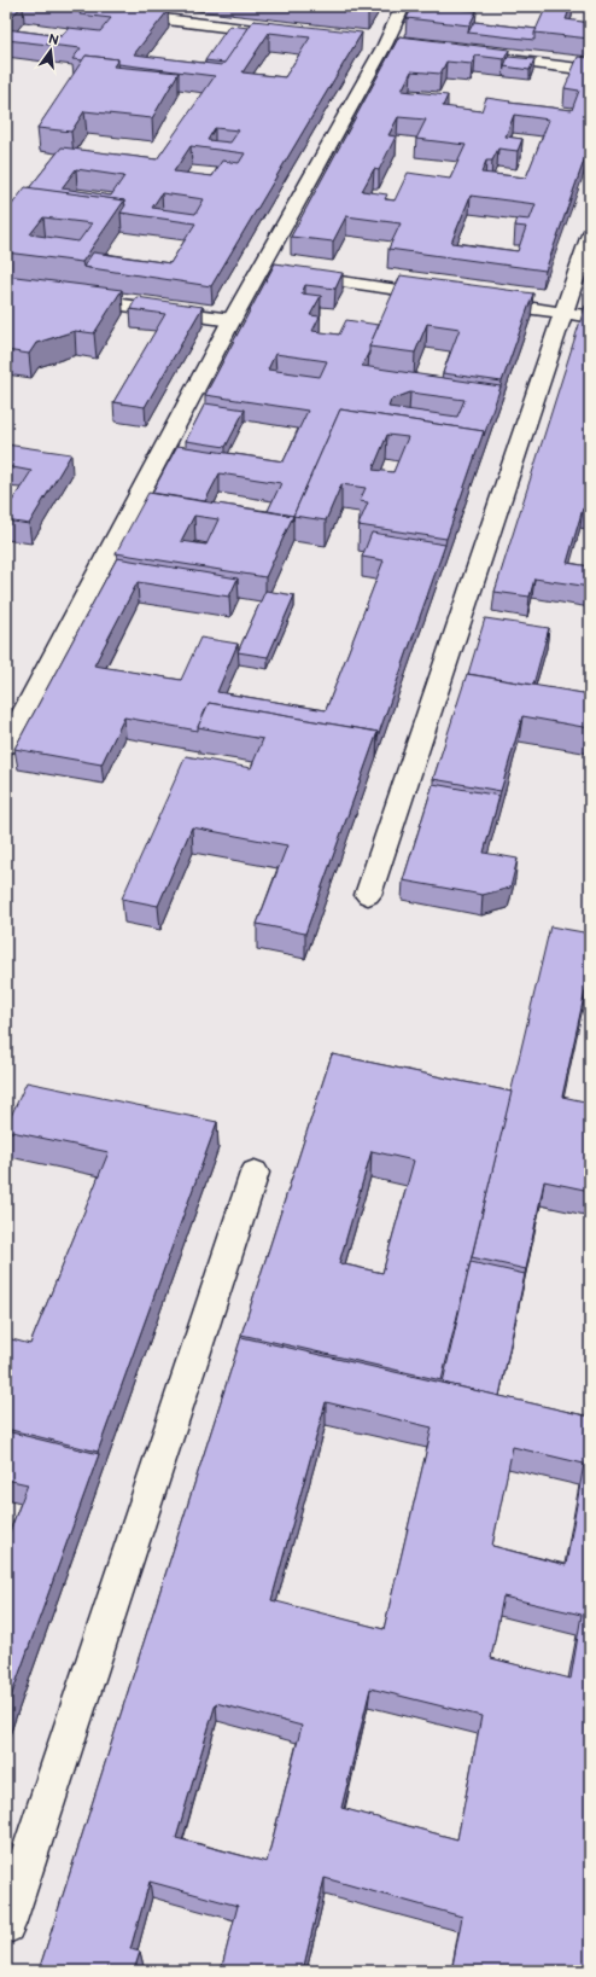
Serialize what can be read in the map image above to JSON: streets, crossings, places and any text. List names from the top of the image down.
{
  "north": "top"
}
